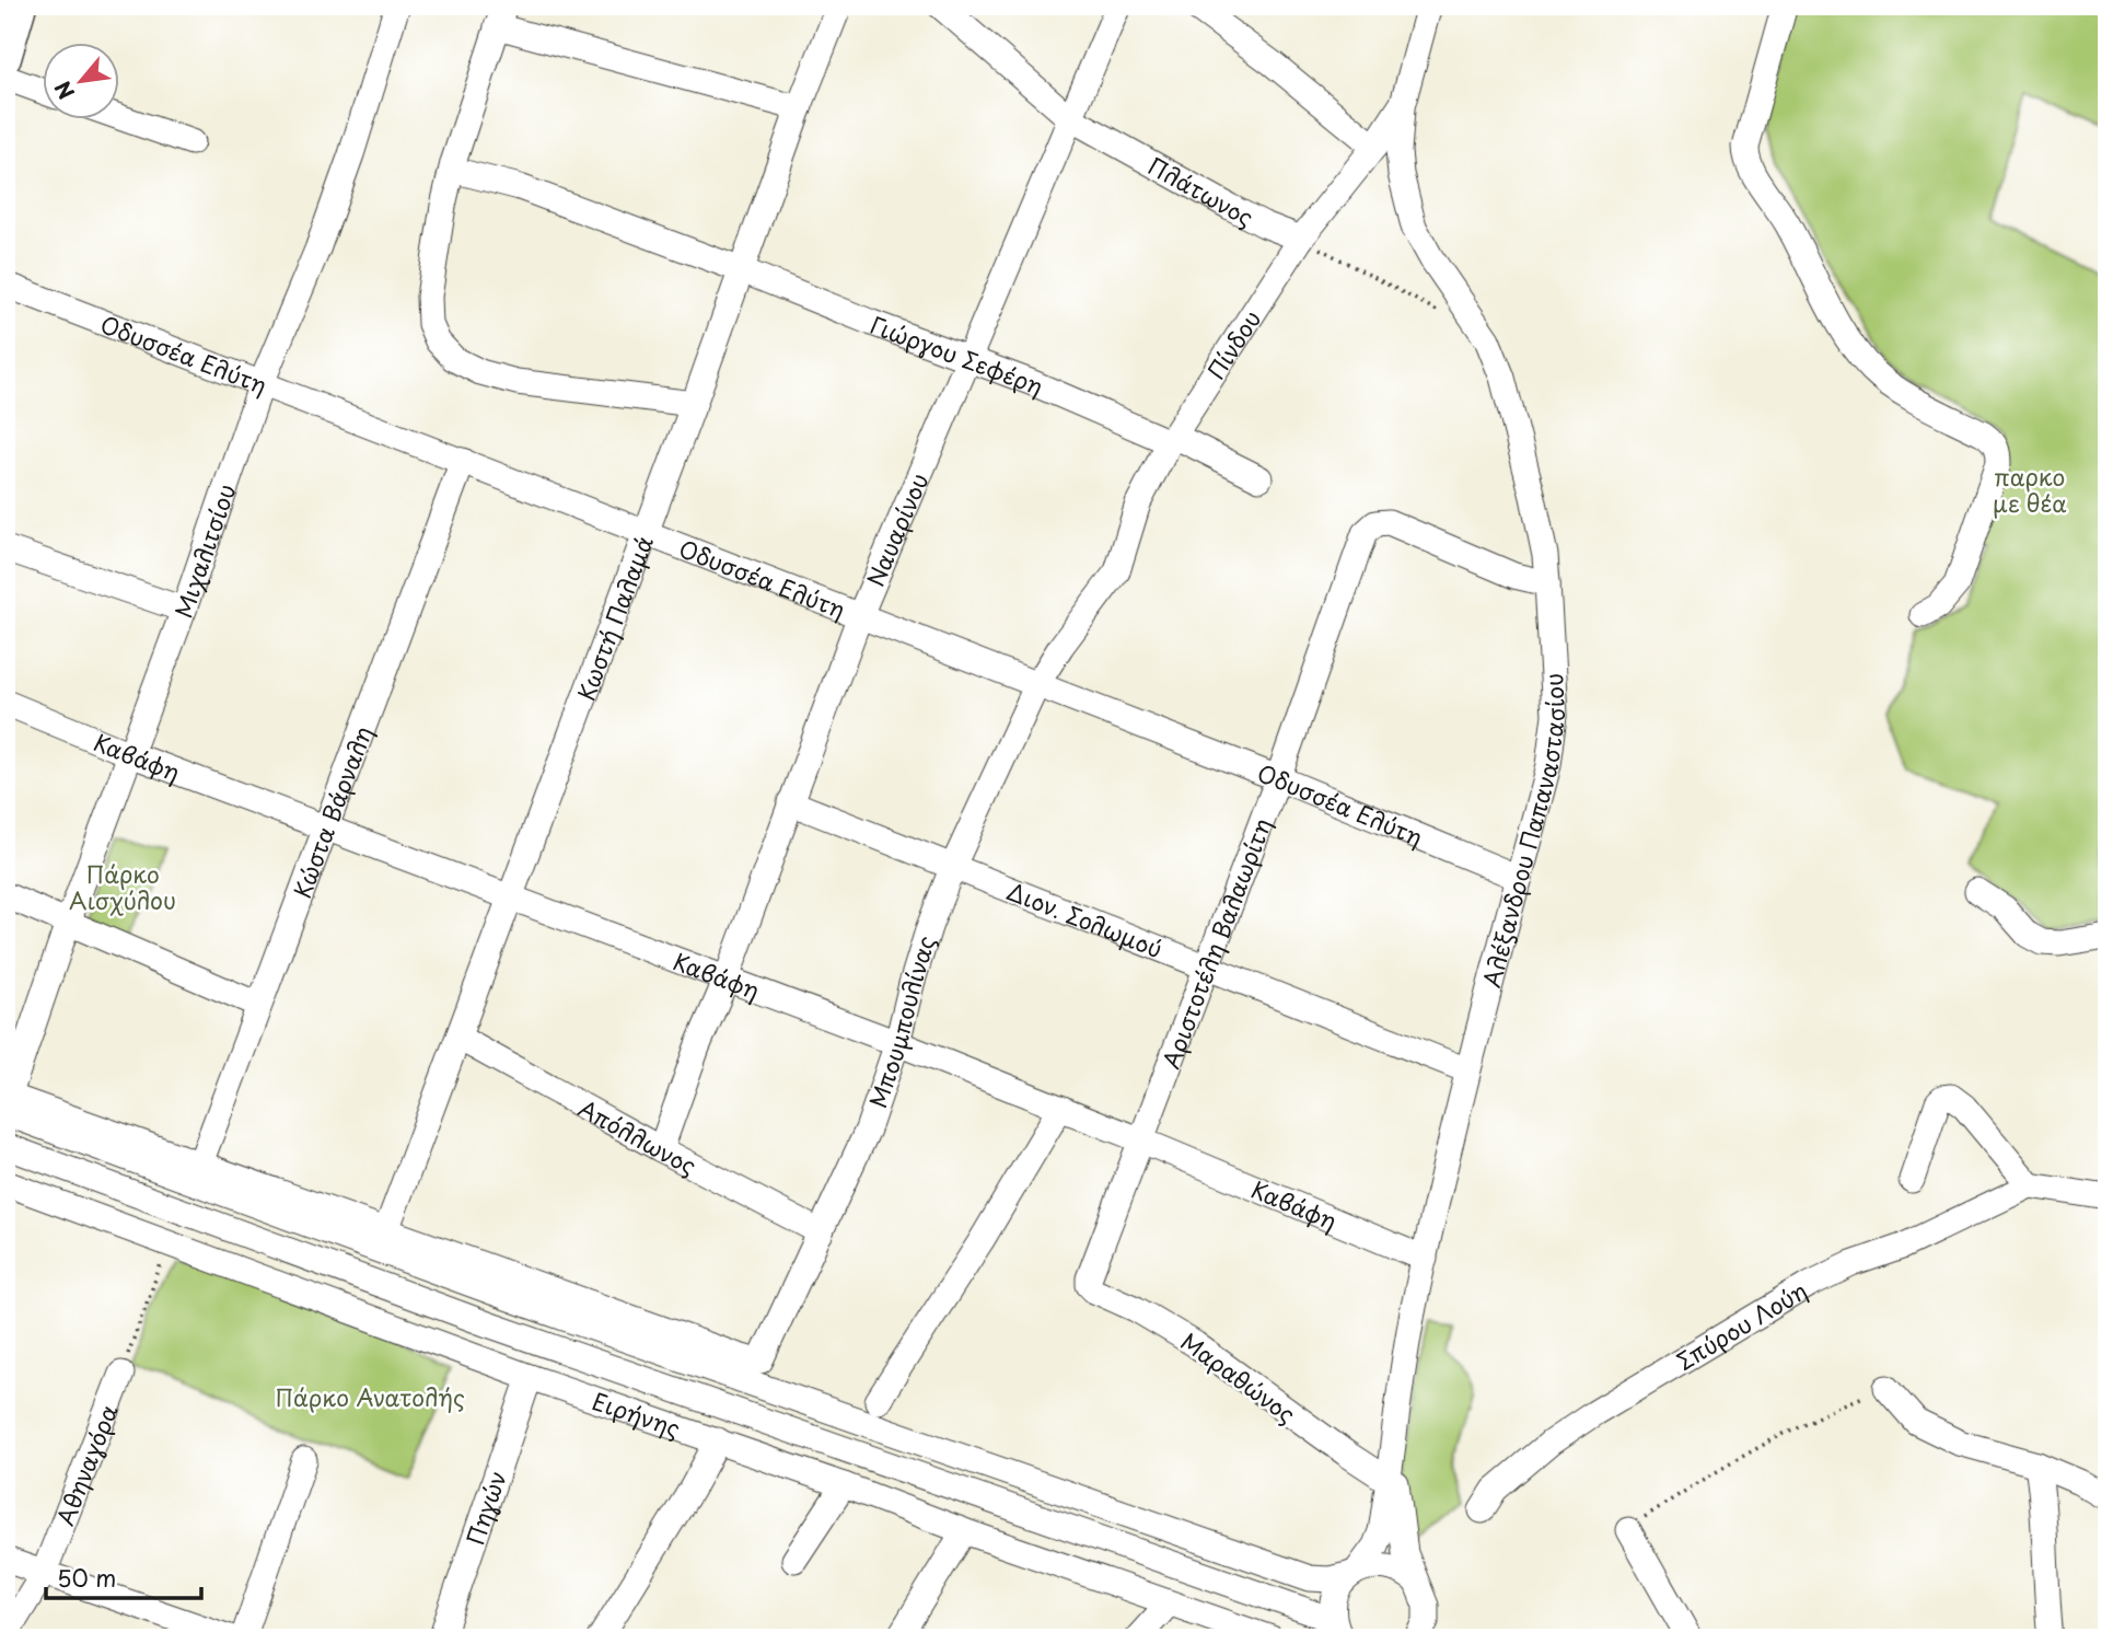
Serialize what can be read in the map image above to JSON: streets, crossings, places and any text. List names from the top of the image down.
{
  "streets": {
    "street": [
      "Πλάτωνος",
      "Πίνδου",
      "Οδυσσέα Ελύτη",
      "Γιώργου Σεφέρη",
      "Ναυαρίνου",
      "Μιχαλιτσίου",
      "Κωστή Παλαμά",
      "Καβάφη",
      "Κώστα Βάρναλη",
      "Αλέξανδρου Παπαναστασίου",
      "Διον. Σολωμού",
      "Αριστοτέλη Βαλαωρίτη",
      "Μπουμπουλίνας",
      "Απόλλωνος",
      "Σπύρου Λούη",
      "Μαραθώνος",
      "Ειρήνης",
      "Αθηναγόρα",
      "Πηγών"
    ]
  },
  "crossings": [
    ["Πλάτωνος", "Πίνδου"],
    ["Πλάτωνος", "Ναυαρίνου"],
    ["Πίνδου", "Οδυσσέα Ελύτη"],
    ["Πίνδου", "Γιώργου Σεφέρη"],
    ["Πίνδου", "Αλέξανδρου Παπαναστασίου"],
    ["Πίνδου", "Μπουμπουλίνας"],
    ["Οδυσσέα Ελύτη", "Ναυαρίνου"],
    ["Οδυσσέα Ελύτη", "Μιχαλιτσίου"],
    ["Οδυσσέα Ελύτη", "Κωστή Παλαμά"],
    ["Οδυσσέα Ελύτη", "Κώστα Βάρναλη"],
    ["Οδυσσέα Ελύτη", "Αλέξανδρου Παπαναστασίου"],
    ["Οδυσσέα Ελύτη", "Αριστοτέλη Βαλαωρίτη"],
    ["Οδυσσέα Ελύτη", "Μπουμπουλίνας"],
    ["Γιώργου Σεφέρη", "Ναυαρίνου"],
    ["Γιώργου Σεφέρη", "Κωστή Παλαμά"],
    ["Ναυαρίνου", "Καβάφη"],
    ["Ναυαρίνου", "Διον. Σολωμού"],
    ["Ναυαρίνου", "Απόλλωνος"],
    ["Μιχαλιτσίου", "Καβάφη"],
    ["Κωστή Παλαμά", "Καβάφη"],
    ["Κωστή Παλαμά", "Μπουμπουλίνας"],
    ["Κωστή Παλαμά", "Απόλλωνος"],
    ["Καβάφη", "Κώστα Βάρναλη"],
    ["Καβάφη", "Αλέξανδρου Παπαναστασίου"],
    ["Καβάφη", "Αριστοτέλη Βαλαωρίτη"],
    ["Καβάφη", "Μπουμπουλίνας"],
    ["Αλέξανδρου Παπαναστασίου", "Διον. Σολωμού"],
    ["Αλέξανδρου Παπαναστασίου", "Αριστοτέλη Βαλαωρίτη"],
    ["Αλέξανδρου Παπαναστασίου", "Μαραθώνος"],
    ["Διον. Σολωμού", "Αριστοτέλη Βαλαωρίτη"],
    ["Διον. Σολωμού", "Μπουμπουλίνας"],
    ["Αριστοτέλη Βαλαωρίτη", "Μαραθώνος"],
    ["Μπουμπουλίνας", "Απόλλωνος"],
    ["Ειρήνης", "Πηγών"]
  ],
  "parks": ["παρκο με θέα", "Πάρκο Αισχύλου", "Πάρκο Ανατολής"],
  "scale_bar": "50 m",
  "north": "bottom left"
}
